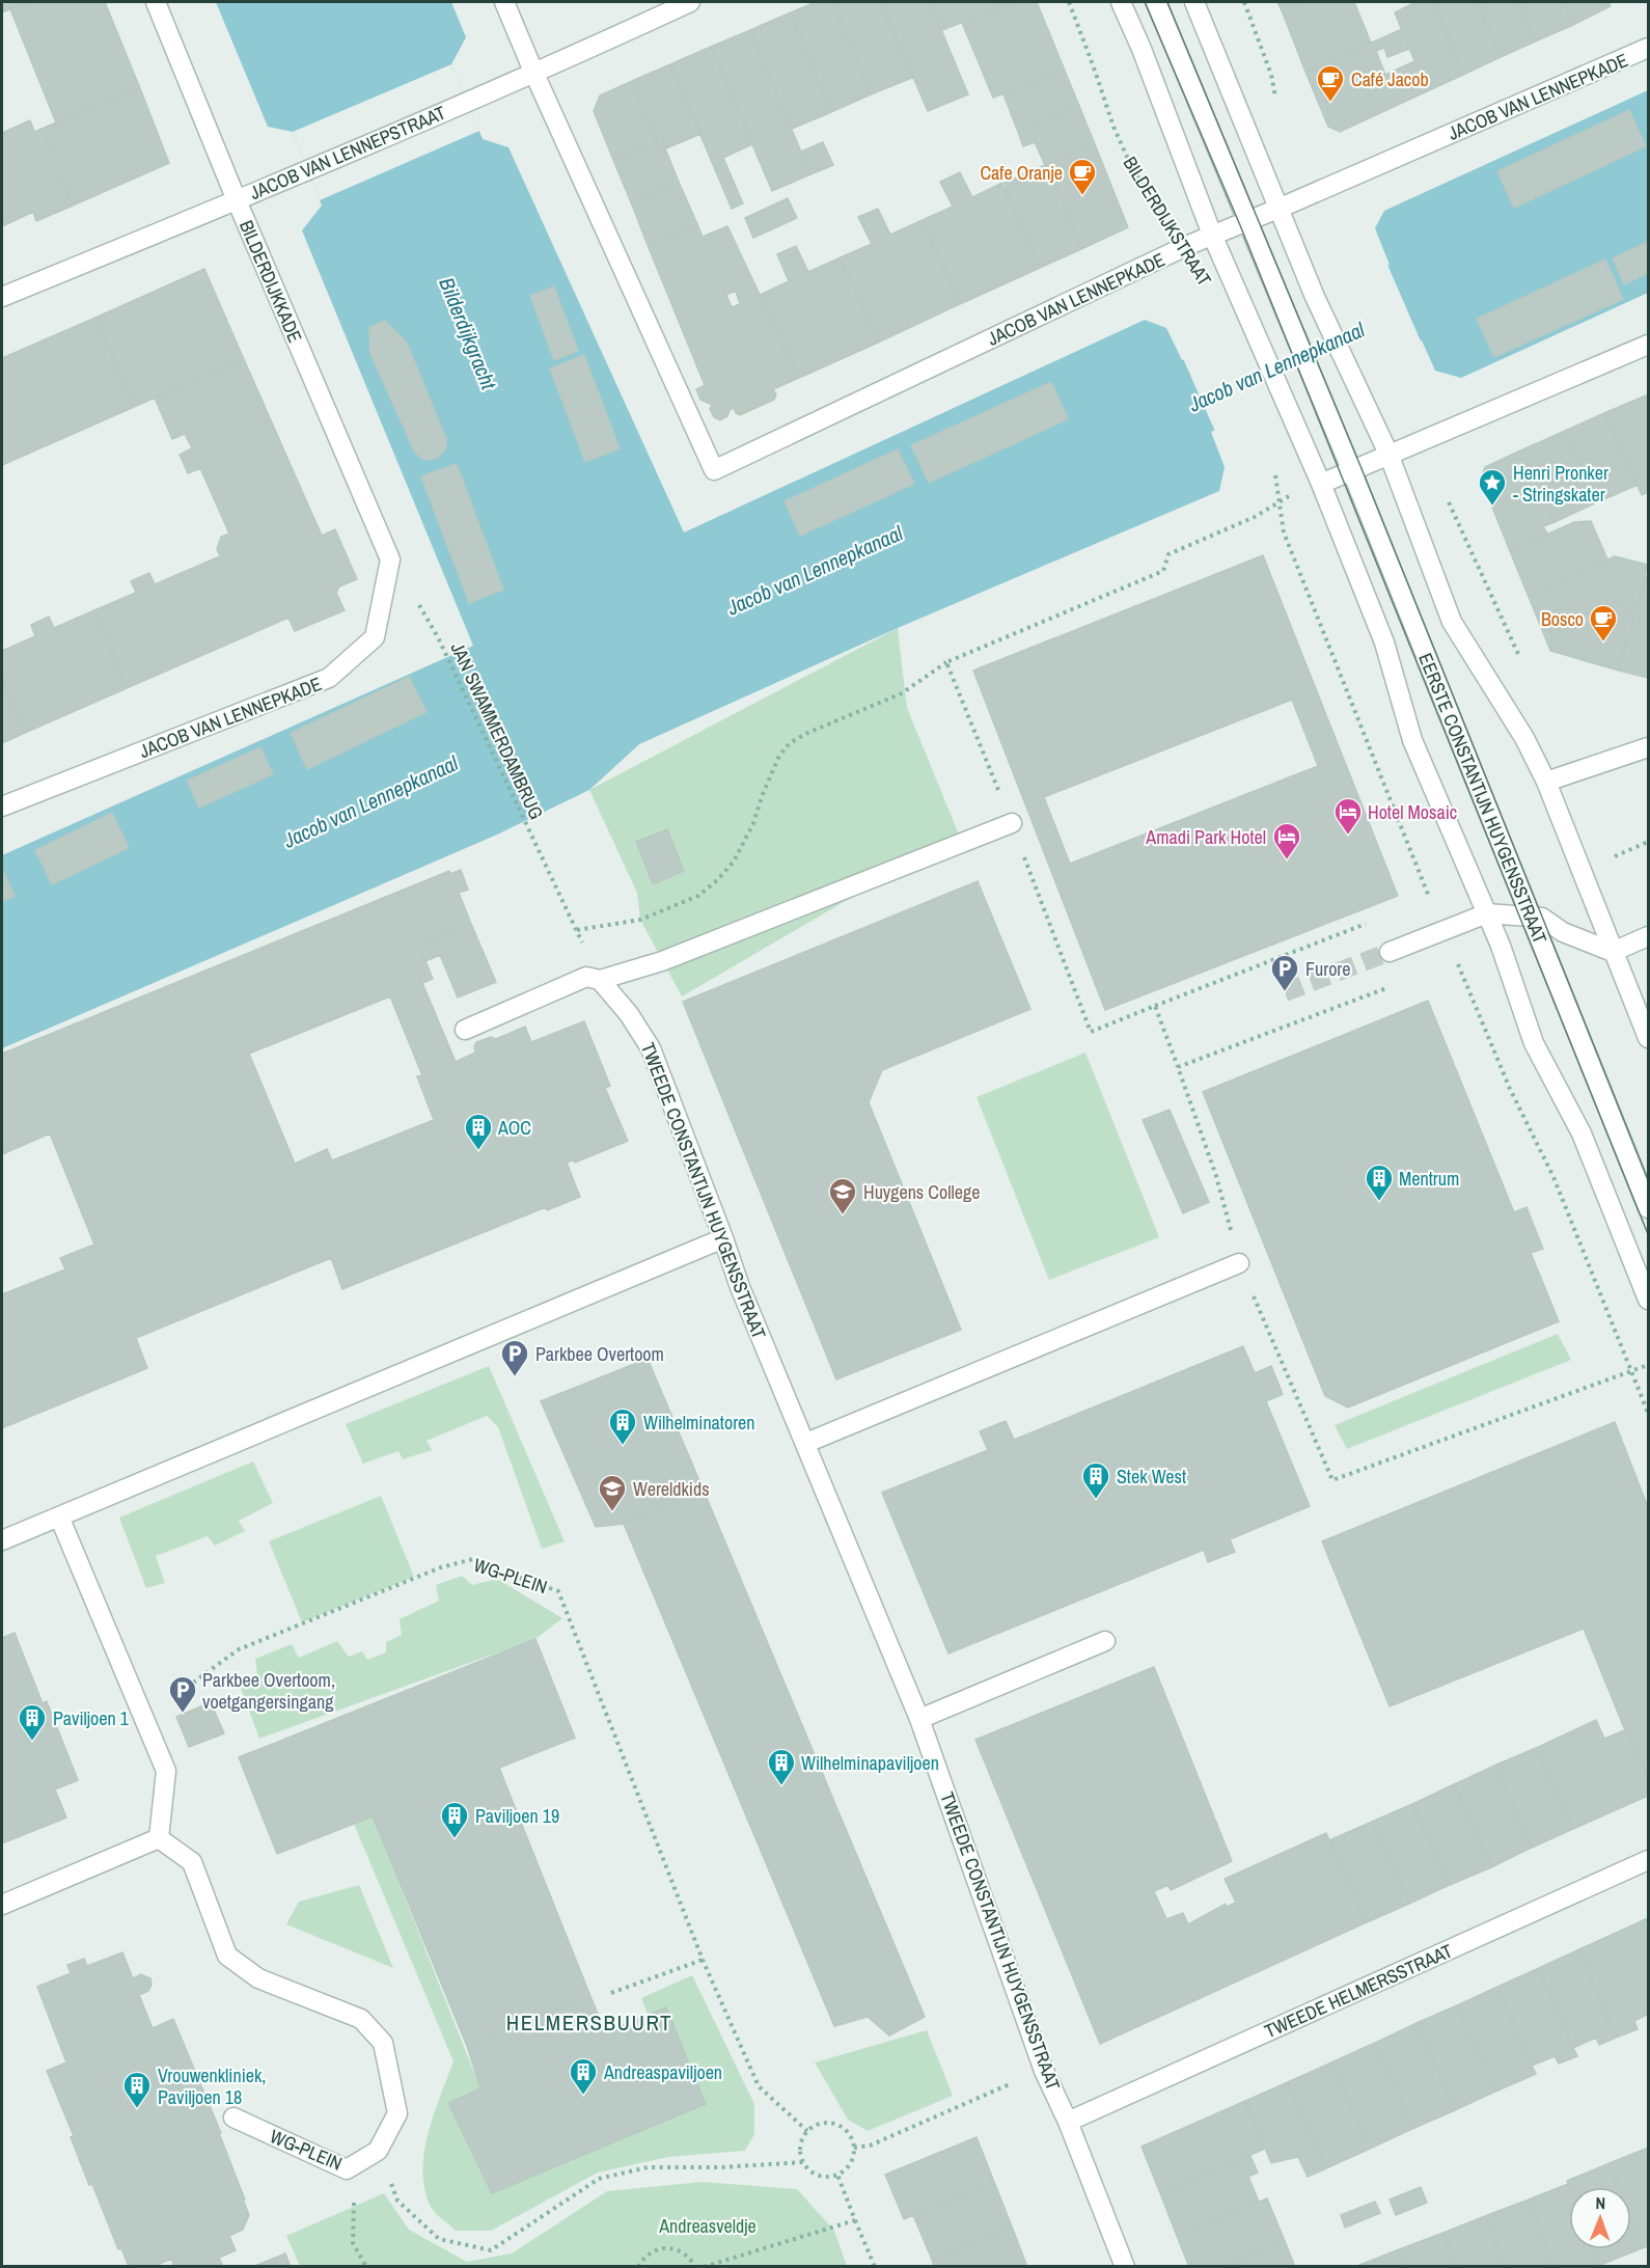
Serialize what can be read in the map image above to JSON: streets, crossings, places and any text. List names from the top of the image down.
{
  "streets": {
    "street": [
      "JACOB VAN LENNEPKADE",
      "JACOB VAN LENNEPSTRAAT",
      "BILDERDIJKSTRAAT",
      "BILDERDIJKKADE",
      "EERSTE CONSTANTIJN HUYGENSSTRAAT",
      "TWEEDE CONSTANTIJN HUYGENSSTRAAT",
      "WG-PLEIN",
      "TWEEDE HELMERSSTRAAT"
    ],
    "path": ["JAN SWAMMERDAMBRUG"]
  },
  "crossings": [
    ["JACOB VAN LENNEPKADE", "JACOB VAN LENNEPSTRAAT"],
    ["JACOB VAN LENNEPKADE", "BILDERDIJKSTRAAT"],
    ["JACOB VAN LENNEPKADE", "BILDERDIJKKADE"],
    ["JACOB VAN LENNEPKADE", "EERSTE CONSTANTIJN HUYGENSSTRAAT"],
    ["JACOB VAN LENNEPSTRAAT", "BILDERDIJKKADE"],
    ["BILDERDIJKSTRAAT", "EERSTE CONSTANTIJN HUYGENSSTRAAT"],
    ["JAN SWAMMERDAMBRUG", "TWEEDE CONSTANTIJN HUYGENSSTRAAT"],
    ["TWEEDE CONSTANTIJN HUYGENSSTRAAT", "TWEEDE HELMERSSTRAAT"]
  ],
  "districts": ["HELMERSBUURT"],
  "water": ["Bilderdijkgracht", "Jacob van Lennepkanaal"],
  "parks": ["Andreasveldje"],
  "places": {
    "cafe": ["Café Jacob", "Cafe Oranje", "Bosco"],
    "place": ["Henri Pronker - Stringskater"],
    "hotel": ["Hotel Mosaic", "Amadi Park Hotel"],
    "parking": ["Furore", "Parkbee Overtoom", "Parkbee Overtoom, voetgangersingang"],
    "building": [
      "AOC",
      "Mentrum",
      "Wilhelminatoren",
      "Stek West",
      "Paviljoen 1",
      "Wilhelminapaviljoen",
      "Paviljoen 19",
      "Andreaspaviljoen",
      "Vrouwenkliniek, Paviljoen 18"
    ],
    "school or university": ["Huygens College", "Wereldkids"]
  },
  "north": "top"
}
